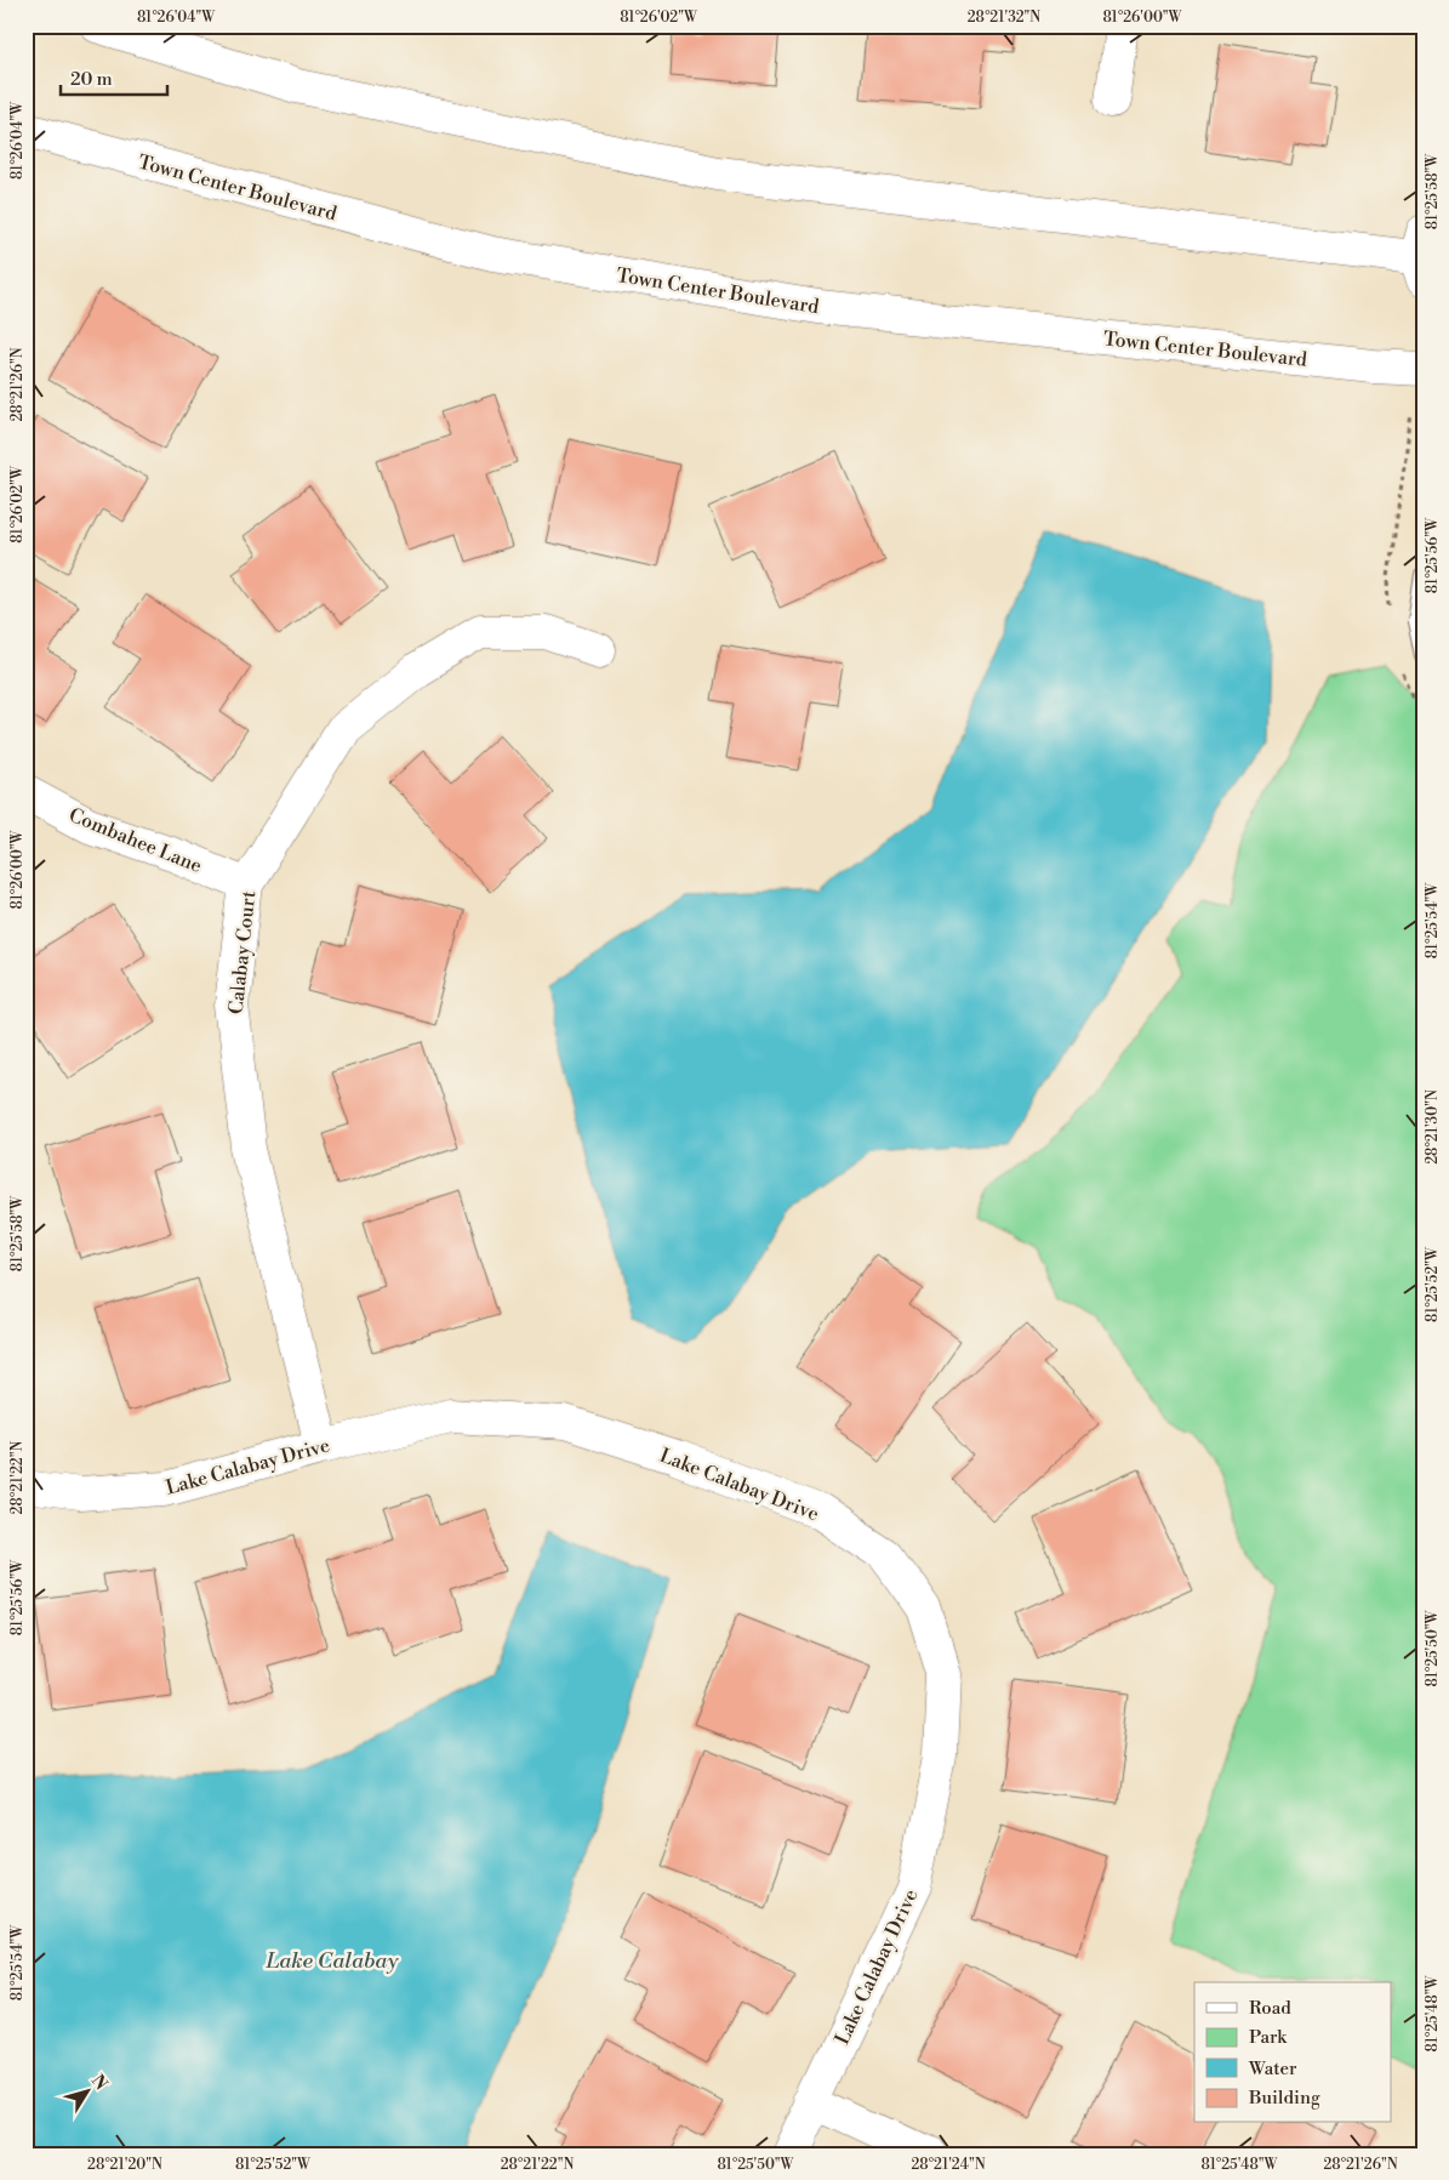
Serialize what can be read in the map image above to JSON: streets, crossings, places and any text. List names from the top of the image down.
{
  "streets": {
    "street": [
      "Town Center Boulevard",
      "Combahee Lane",
      "Calabay Court",
      "Lake Calabay Drive"
    ]
  },
  "crossings": [
    ["Combahee Lane", "Calabay Court"],
    ["Calabay Court", "Lake Calabay Drive"]
  ],
  "water": ["Lake Calabay"],
  "legend": [
    "Road",
    "Park",
    "Water",
    "Building"
  ],
  "scale_bar": "20 m",
  "north": "top right",
  "coordinates": [
    "81°26'04\"W",
    "81°26'02\"W",
    "28°21'32\"N",
    "81°26'00\"W",
    "81°25'58\"W",
    "28°21'26\"N",
    "81°25'56\"W",
    "81°25'54\"W",
    "28°21'30\"N",
    "81°25'52\"W",
    "28°21'22\"N",
    "81°25'50\"W",
    "81°25'48\"W",
    "28°21'20\"N",
    "28°21'24\"N"
  ]
}
